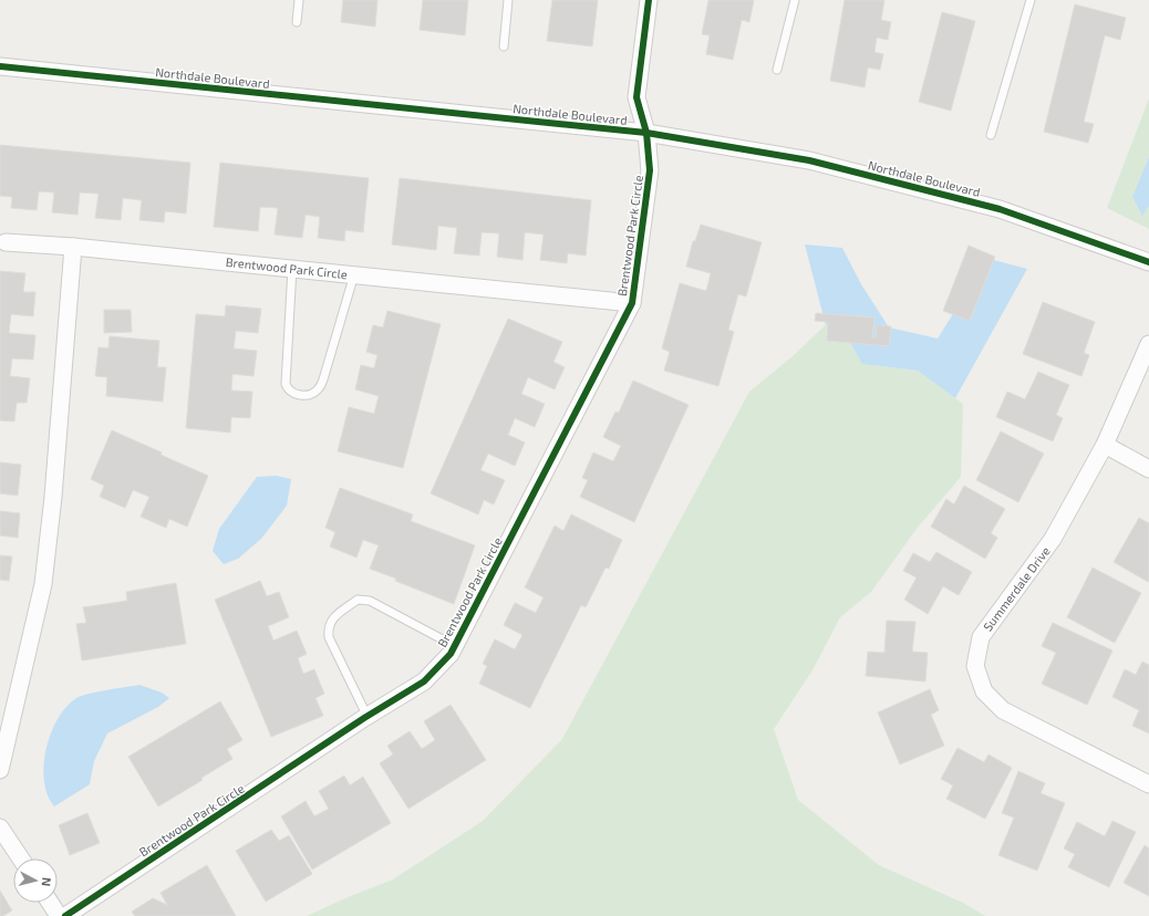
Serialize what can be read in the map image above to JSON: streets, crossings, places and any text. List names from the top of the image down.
{
  "streets": {
    "street": ["Northdale Boulevard", "Brentwood Park Circle", "Summerdale Drive"]
  },
  "crossings": [
    ["Northdale Boulevard", "Brentwood Park Circle"]
  ],
  "north": "right"
}
